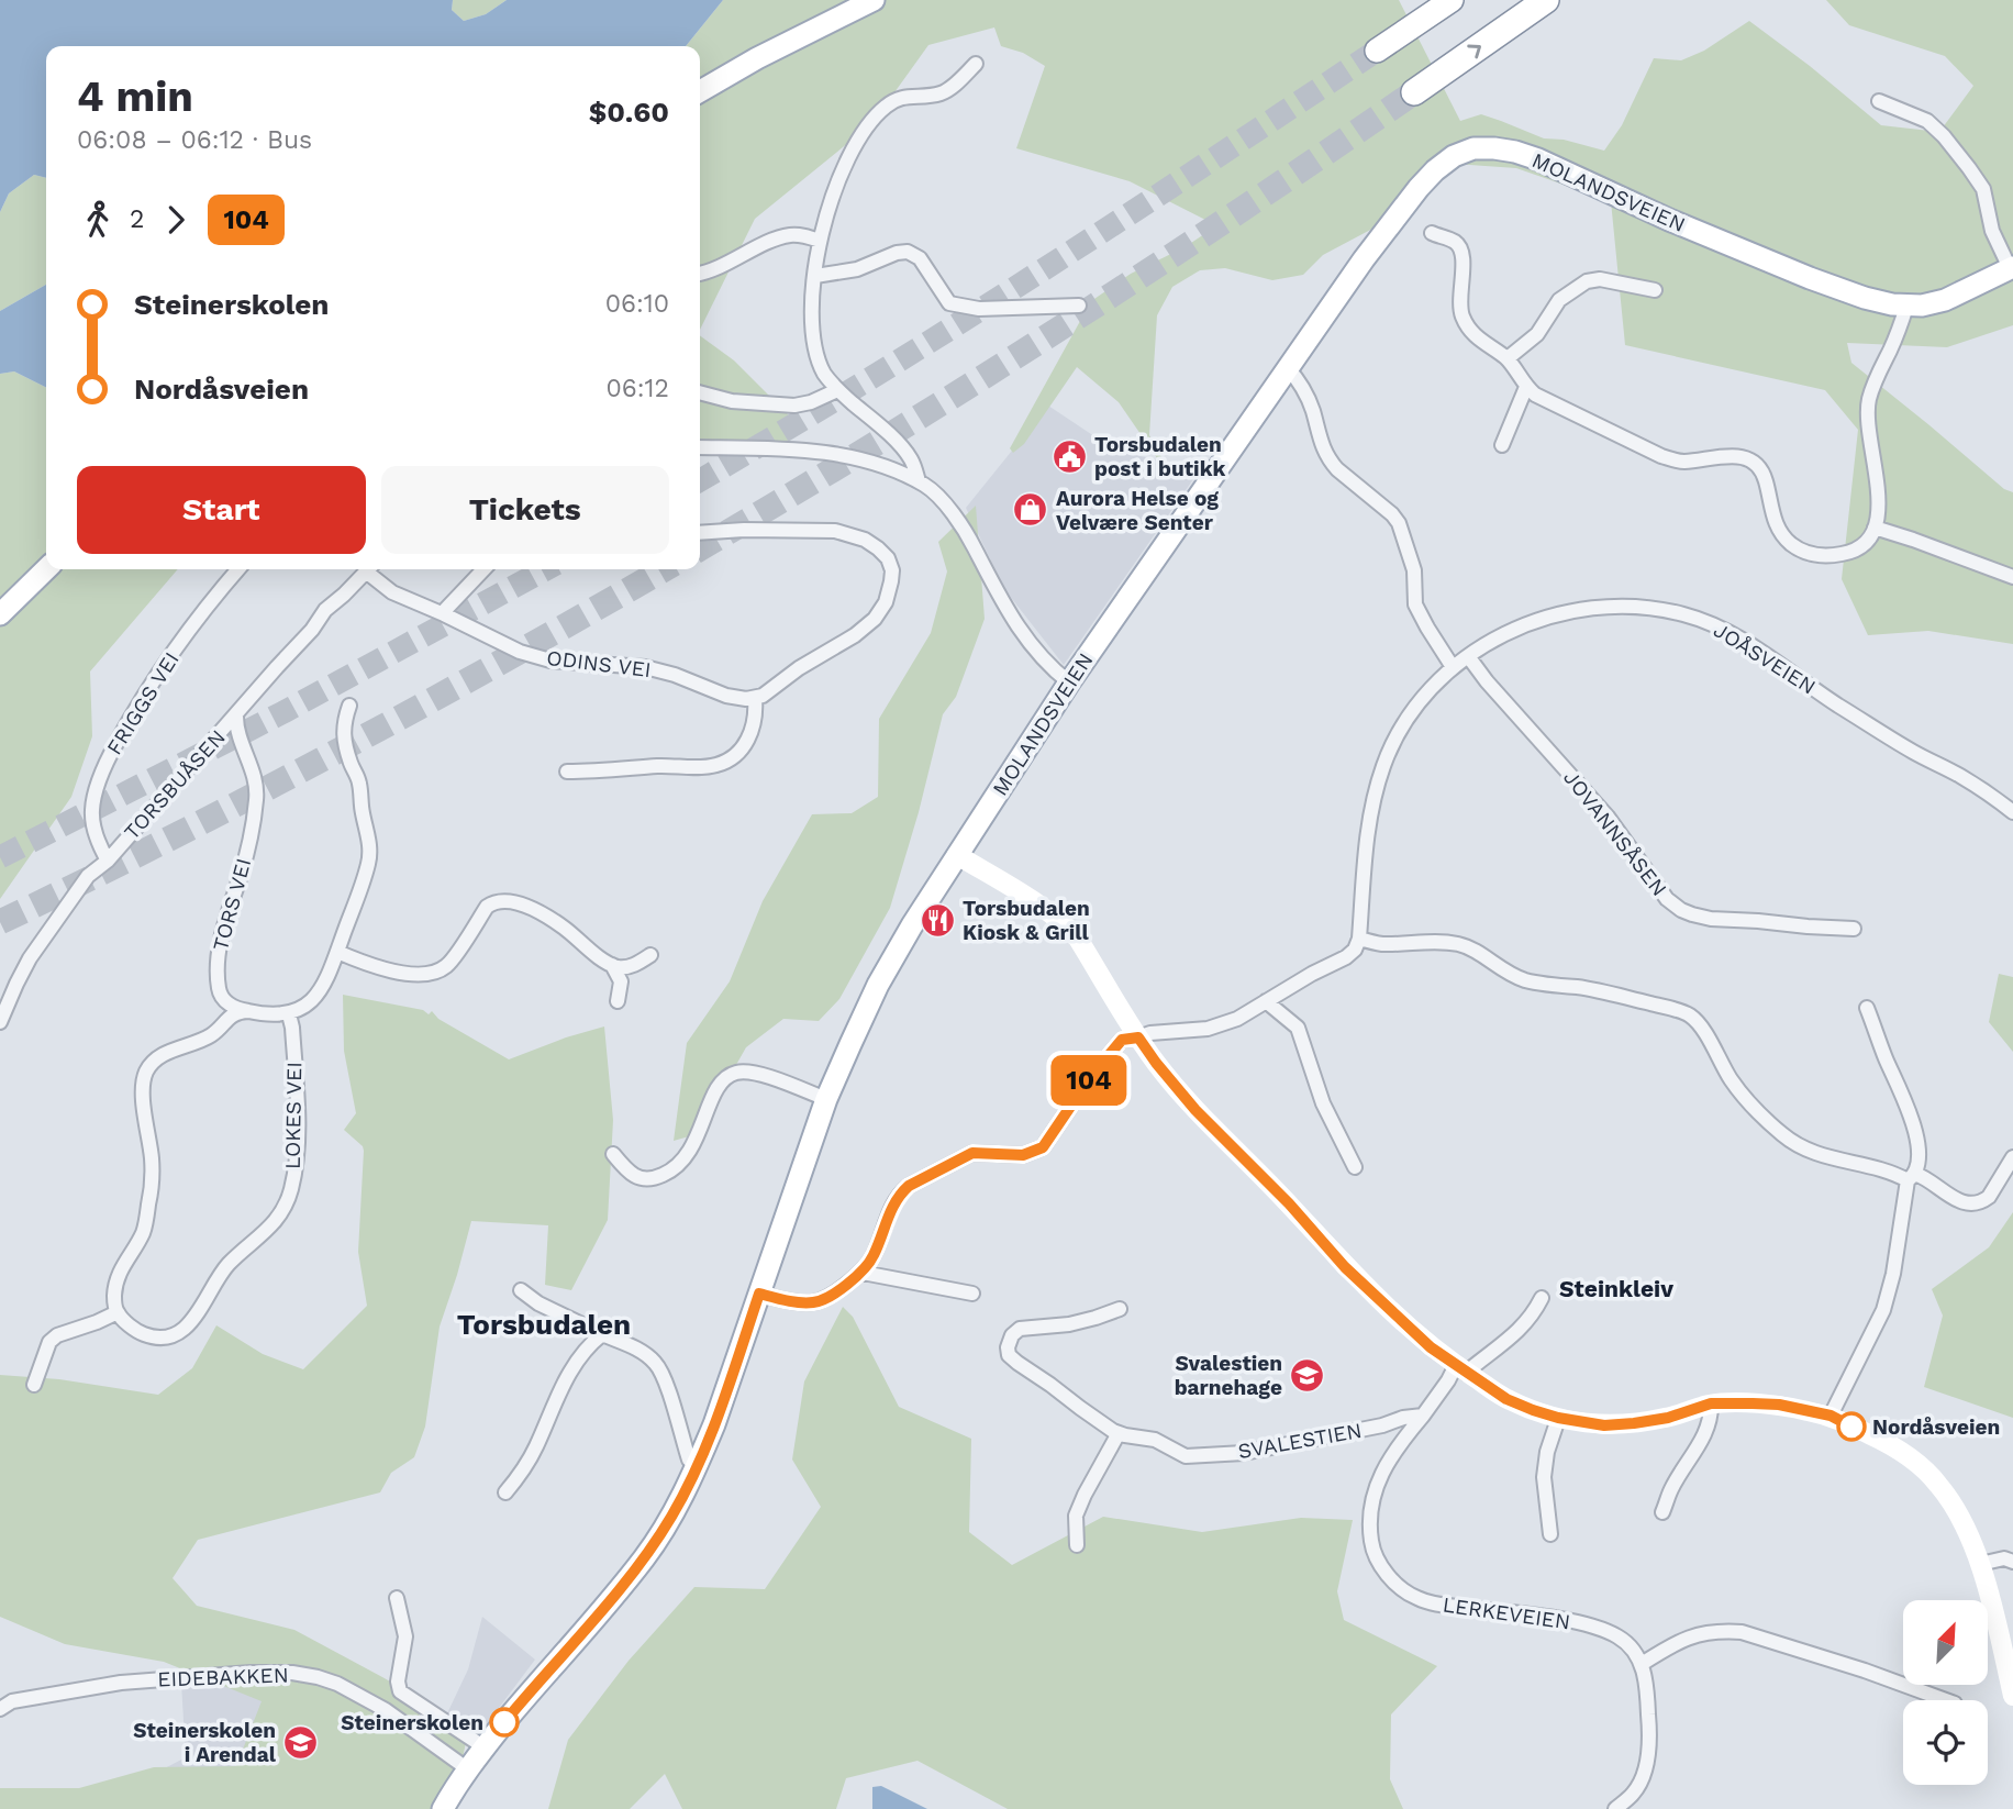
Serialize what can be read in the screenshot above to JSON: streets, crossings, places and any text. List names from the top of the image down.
{
  "streets": {
    "main road": ["MOLANDSVEIEN"],
    "street": [
      "JOÅSVEIEN",
      "ODINS VEI",
      "FRIGGS VEI",
      "TORSBUÅSEN",
      "JOVANNSÅSEN",
      "TORS VEI",
      "LOKES VEI",
      "SVALESTIEN",
      "LERKEVEIEN",
      "EIDEBAKKEN"
    ]
  },
  "crossings": [
    ["MOLANDSVEIEN", "EIDEBAKKEN"],
    ["JOÅSVEIEN", "JOVANNSÅSEN"],
    ["FRIGGS VEI", "TORSBUÅSEN"],
    ["TORSBUÅSEN", "TORS VEI"],
    ["SVALESTIEN", "LERKEVEIEN"]
  ],
  "districts": ["Steinkleiv", "Torsbudalen"],
  "places": {
    "public building": ["Torsbudalen post i butikk"],
    "shop": ["Aurora Helse og Velvære Senter"],
    "restaurant": ["Torsbudalen Kiosk & Grill"],
    "school or university": ["Svalestien barnehage", "Steinerskolen i Arendal"],
    "other": ["Nordåsveien", "Steinerskolen"]
  },
  "lines": ["bus line 104"],
  "north": "top right",
  "page": {
    "on_map": "104",
    "heading": ["4 min", "06:08 – 06:12 · Bus", "$0.60"],
    "legs": ["2", "104"],
    "list": [
      {
        "name": "Steinerskolen",
        "value": "06:10"
      },
      {
        "name": "Nordåsveien",
        "value": "06:12"
      }
    ],
    "buttons": ["Start", "Tickets"]
  }
}
